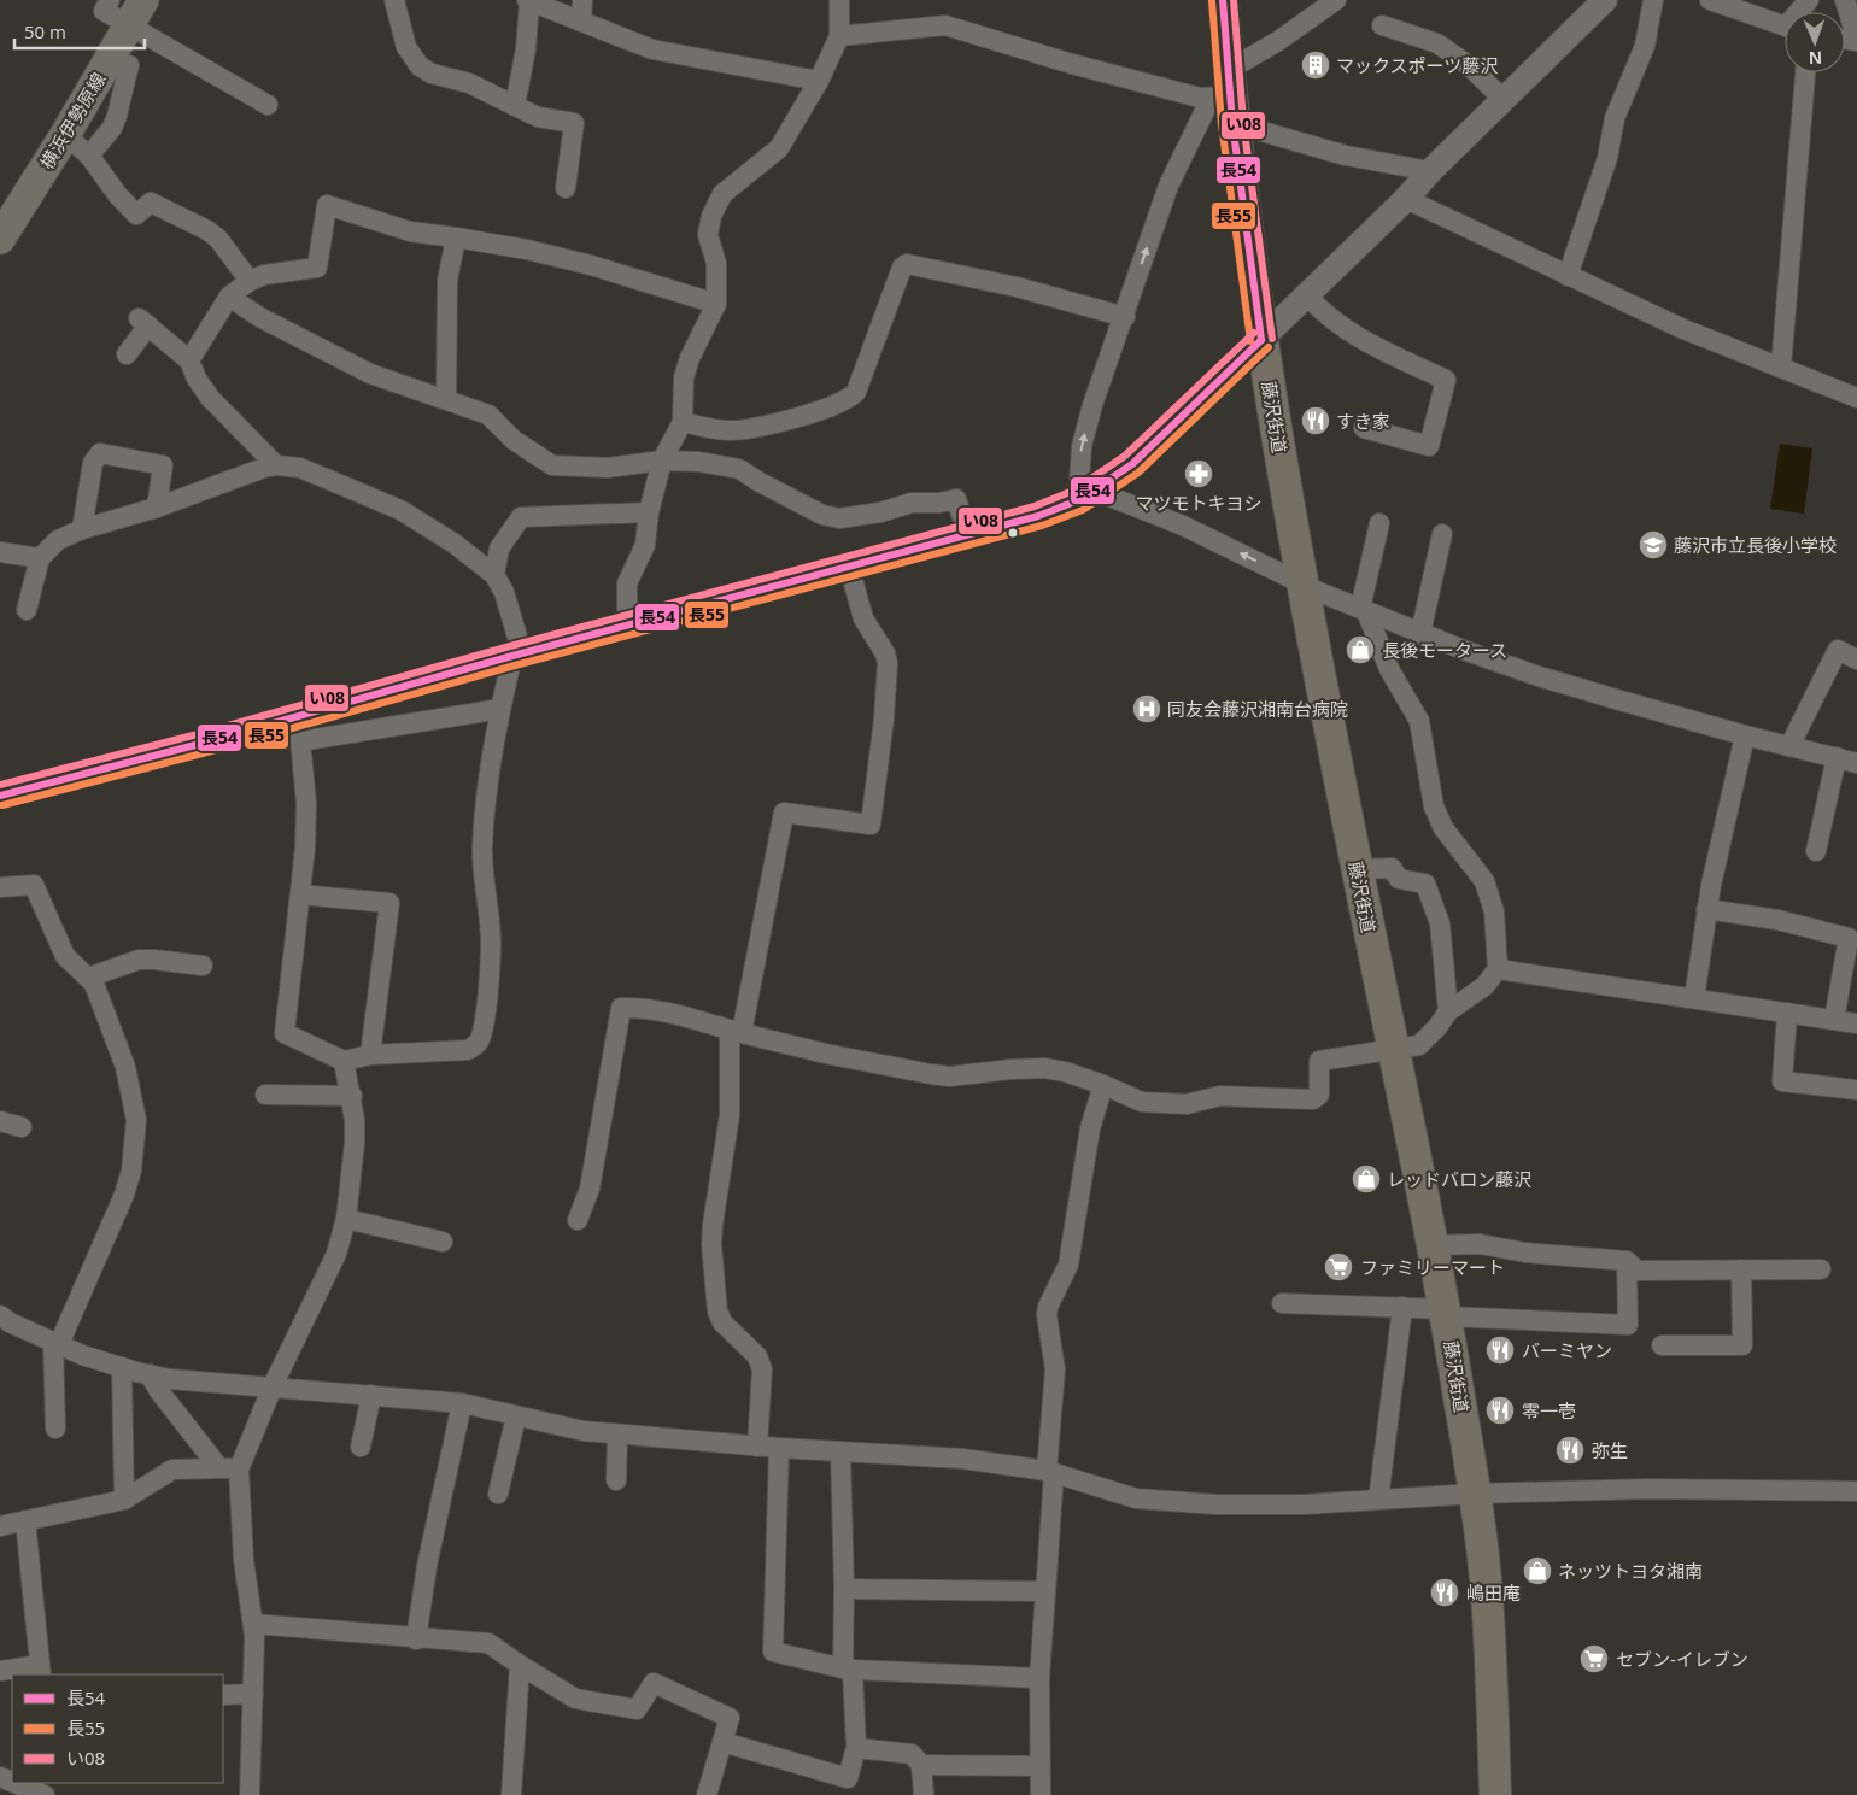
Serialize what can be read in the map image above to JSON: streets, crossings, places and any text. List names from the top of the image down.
{
  "streets": {
    "highway": ["藤沢街道"],
    "main road": ["横浜伊勢原線"]
  },
  "places": {
    "building": ["マックスポーツ藤沢"],
    "restaurant": [
      "すき家",
      "バーミヤン",
      "零一壱",
      "弥生",
      "嶋田庵"
    ],
    "pharmacy": ["マツモトキヨシ"],
    "school or university": ["藤沢市立長後小学校"],
    "shop": ["長後モータース", "レッドバロン藤沢", "ネッツトヨタ湘南"],
    "hospital": ["同友会藤沢湘南台病院"],
    "supermarket": ["ファミリーマート", "セブン-イレブン"]
  },
  "lines": ["transit line 長54", "transit line い08", "transit line 長55"],
  "legend": ["長54", "長55", "い08"],
  "scale_bar": "50 m",
  "north": "bottom"
}
